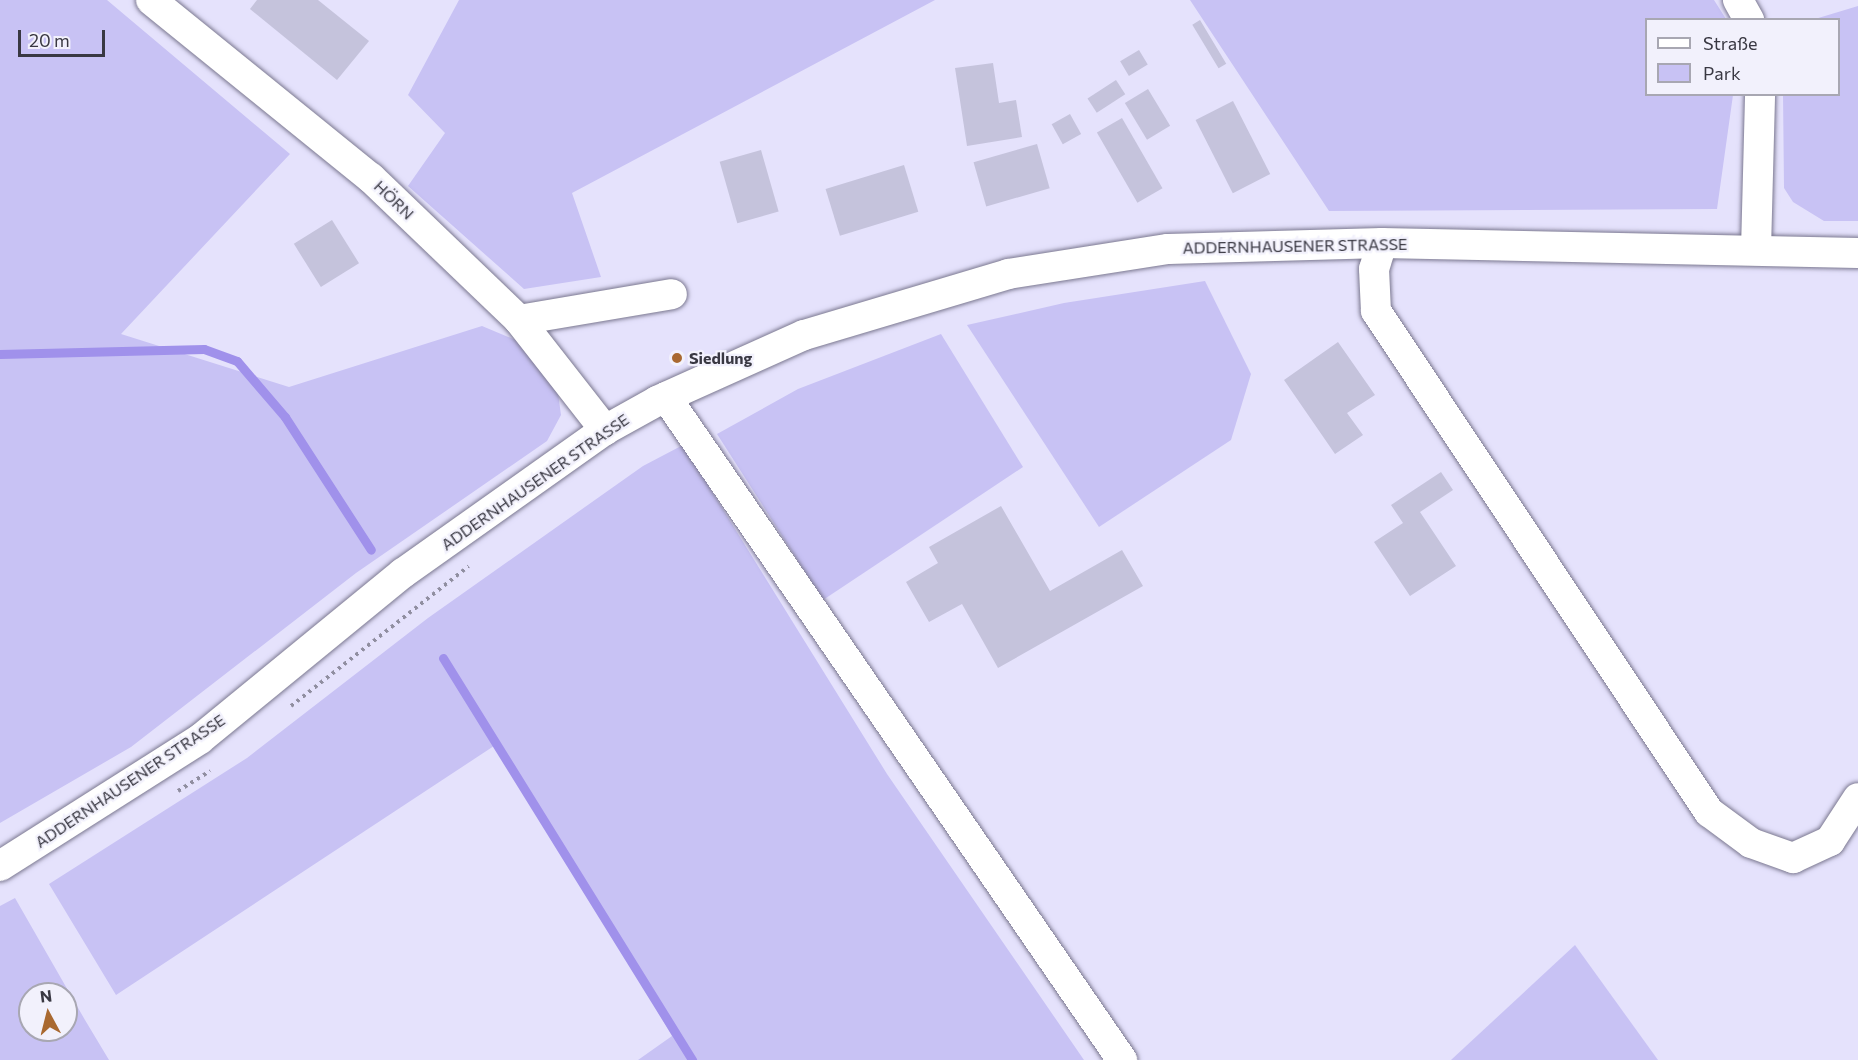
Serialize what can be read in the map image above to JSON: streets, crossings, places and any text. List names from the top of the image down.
{
  "streets": {
    "street": ["HÖRN", "ADDERNHAUSENER STRASSE"]
  },
  "crossings": [
    ["HÖRN", "ADDERNHAUSENER STRASSE"]
  ],
  "places": ["Siedlung"],
  "legend": ["Straße", "Park"],
  "scale_bar": "20 m",
  "north": "top"
}
